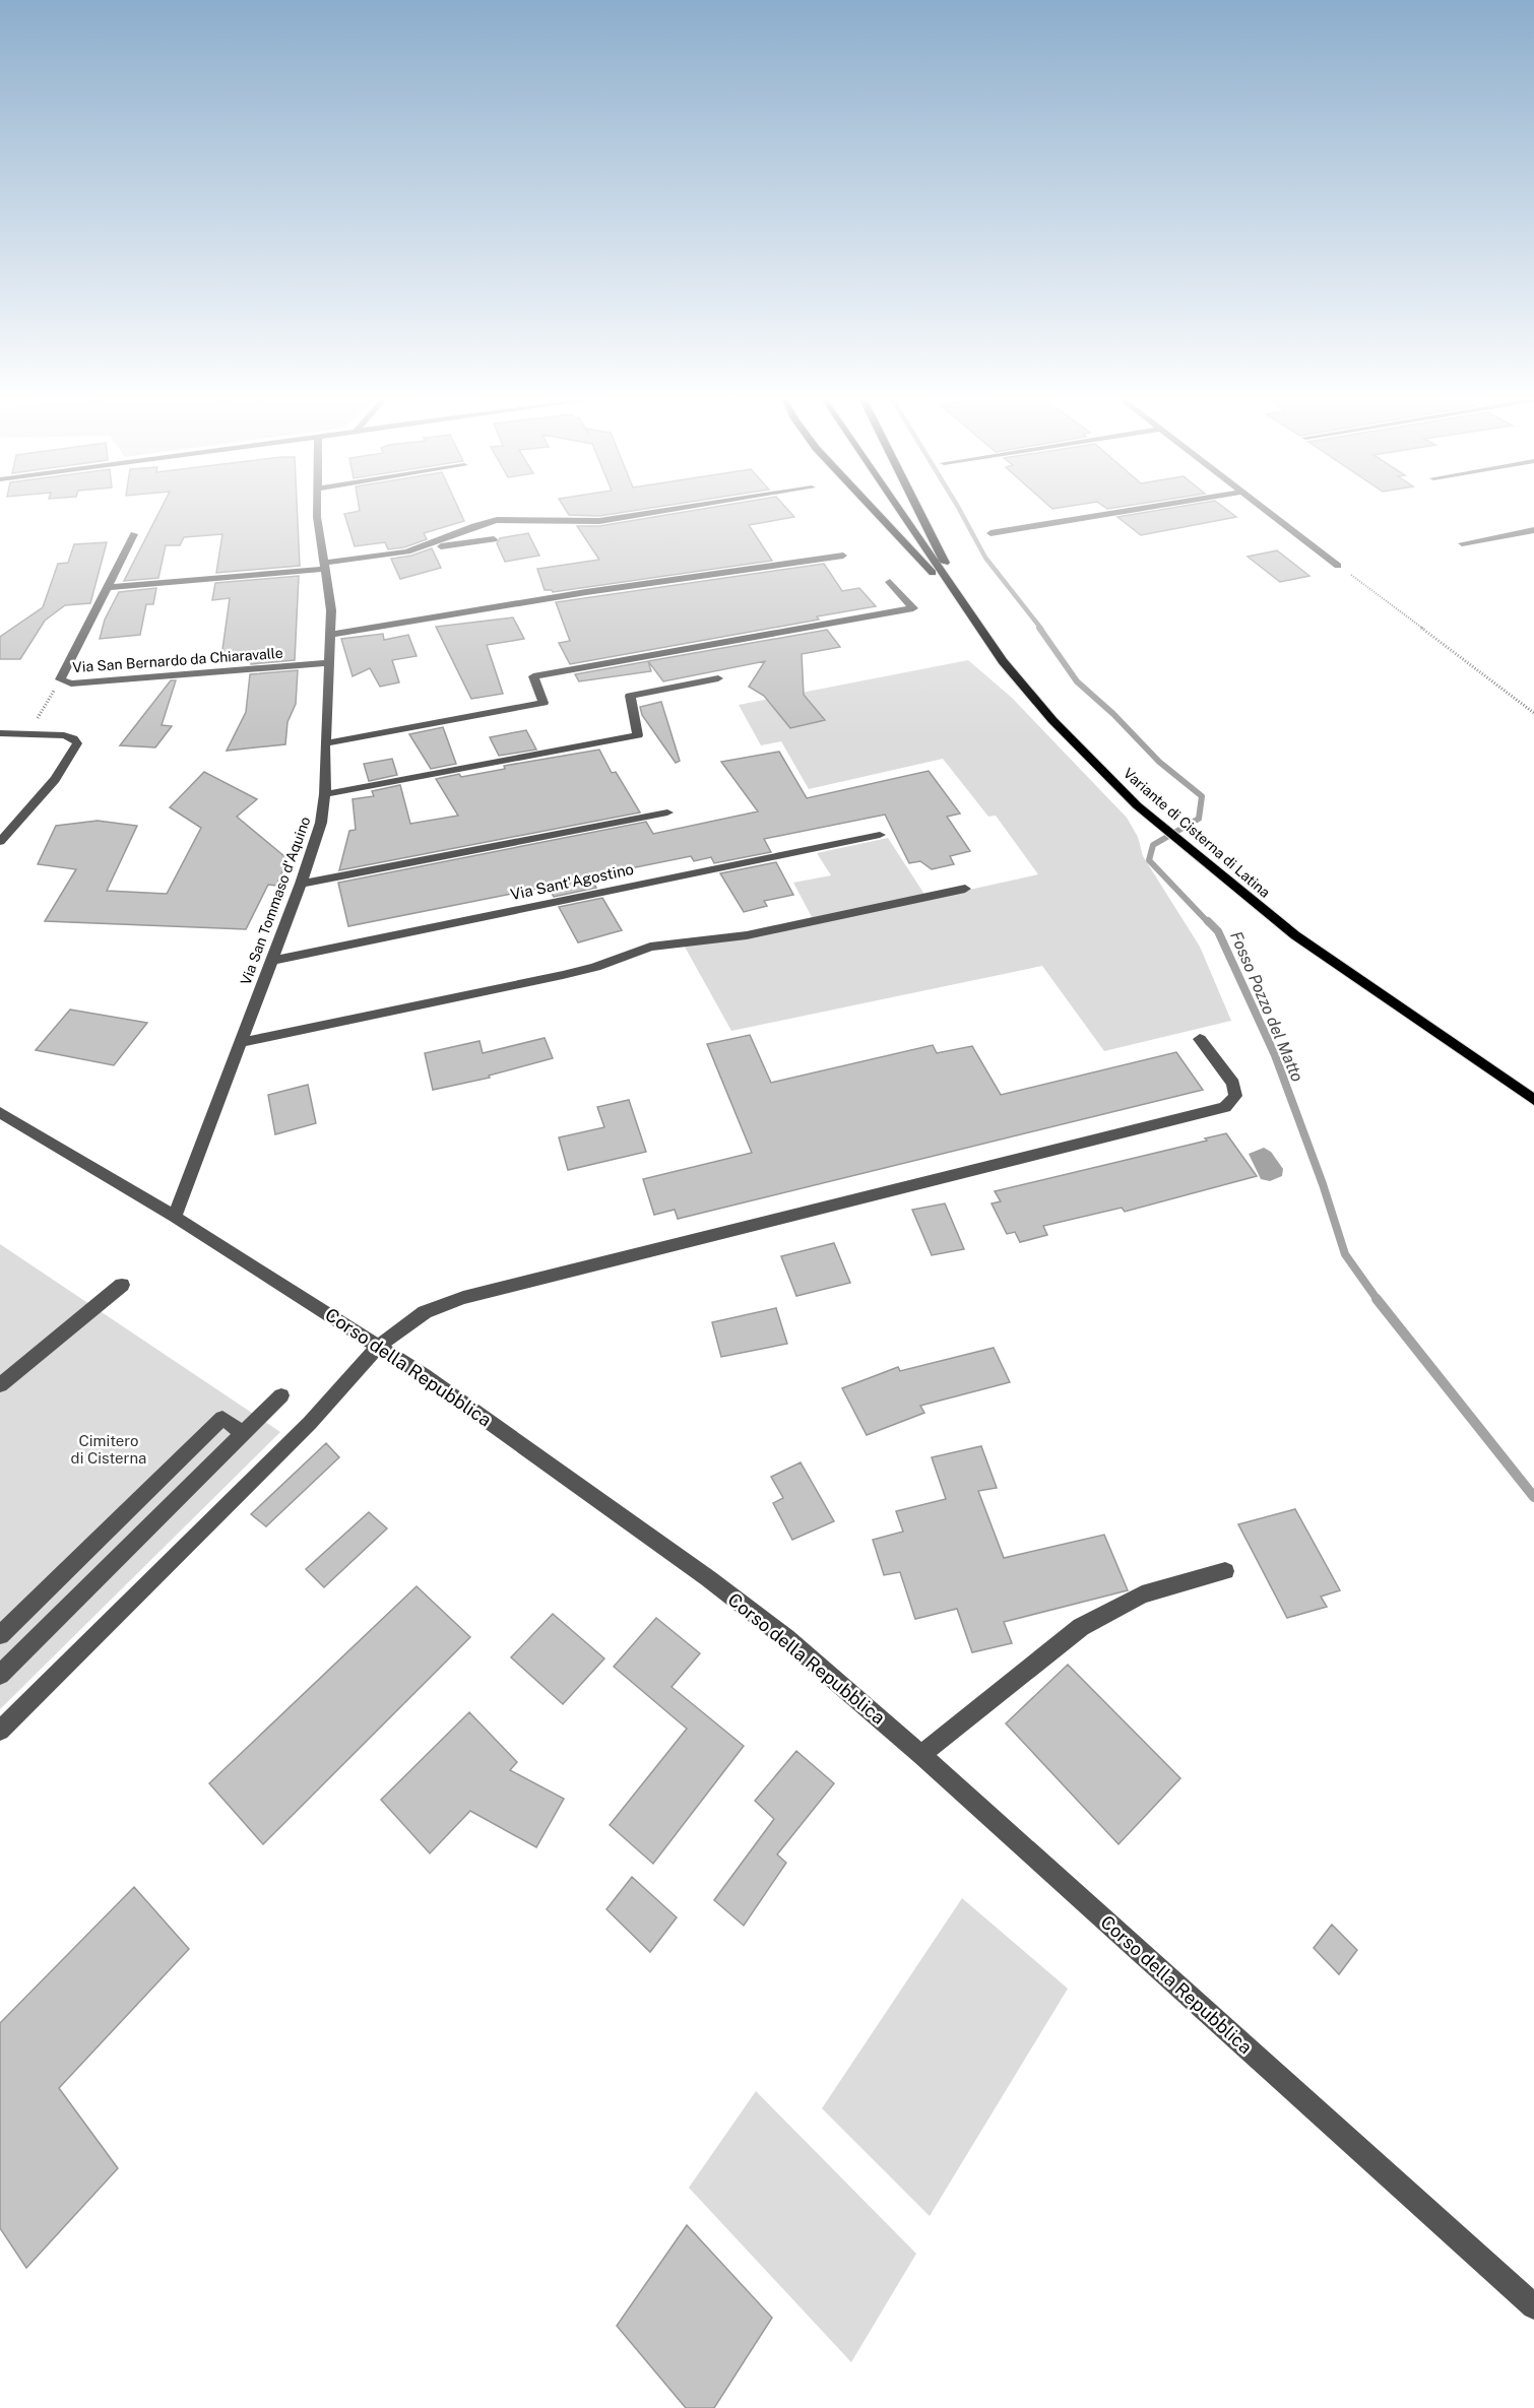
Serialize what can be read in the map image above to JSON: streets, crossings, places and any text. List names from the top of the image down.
{
  "streets": {
    "main road": ["Variante di Cisterna di Latina"],
    "street": [
      "Via San Bernardo da Chiaravalle",
      "Via Sant'Agostino",
      "Via San Tommaso d'Aquino",
      "Corso della Repubblica"
    ]
  },
  "crossings": [
    ["Via San Bernardo da Chiaravalle", "Via San Tommaso d'Aquino"],
    ["Via Sant'Agostino", "Via San Tommaso d'Aquino"],
    ["Via San Tommaso d'Aquino", "Corso della Repubblica"]
  ],
  "water": ["Fosso Pozzo del Matto"],
  "parks": ["Cimitero di Cisterna"]
}
